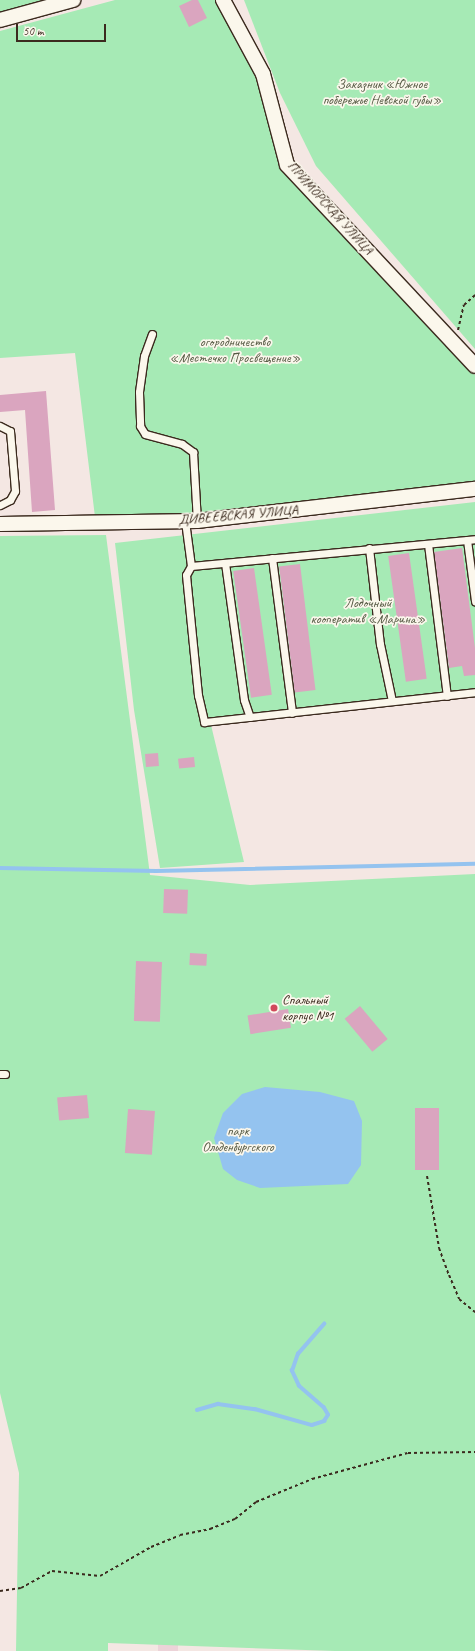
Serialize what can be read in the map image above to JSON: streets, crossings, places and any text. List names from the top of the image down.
{
  "streets": {
    "street": ["ПРИМОРСКАЯ УЛИЦА", "ДИВЕЕВСКАЯ УЛИЦА"]
  },
  "parks": [
    "Заказник «Южное побережье Невской губы»",
    "огородничество «Местечко Просвещение»",
    "Лодочный кооператив «Марина»",
    "парк Ольденбургского"
  ],
  "places": ["Спальный корпус №1"],
  "scale_bar": "50 m"
}
